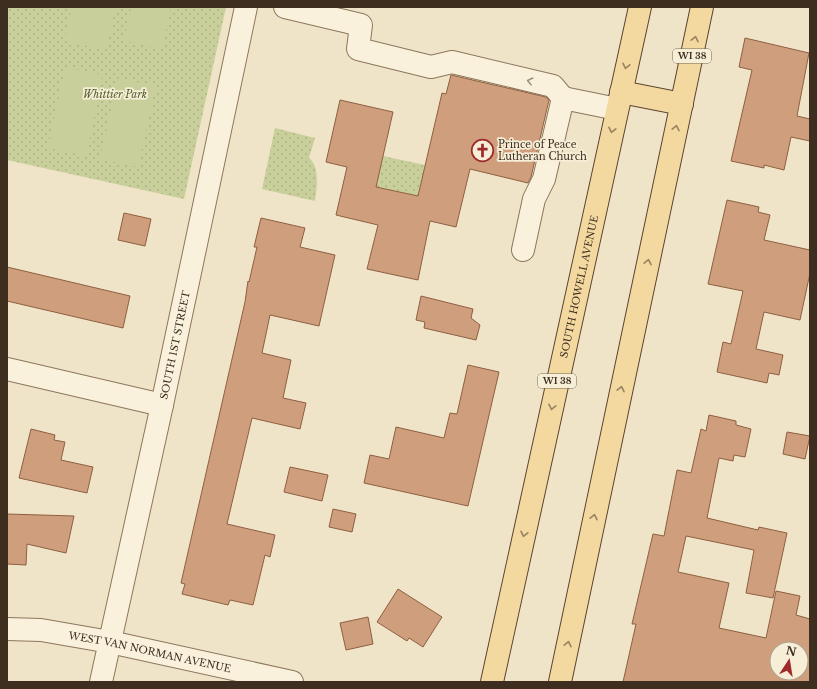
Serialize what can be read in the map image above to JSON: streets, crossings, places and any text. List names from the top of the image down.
{
  "streets": {
    "main road": ["WI 38", "SOUTH HOWELL AVENUE"],
    "street": ["SOUTH 1ST STREET", "WEST VAN NORMAN AVENUE"]
  },
  "crossings": [
    ["SOUTH 1ST STREET", "WEST VAN NORMAN AVENUE"]
  ],
  "parks": ["Whittier Park"],
  "places": {
    "church": ["Prince of Peace Lutheran Church"]
  },
  "north": "top"
}
